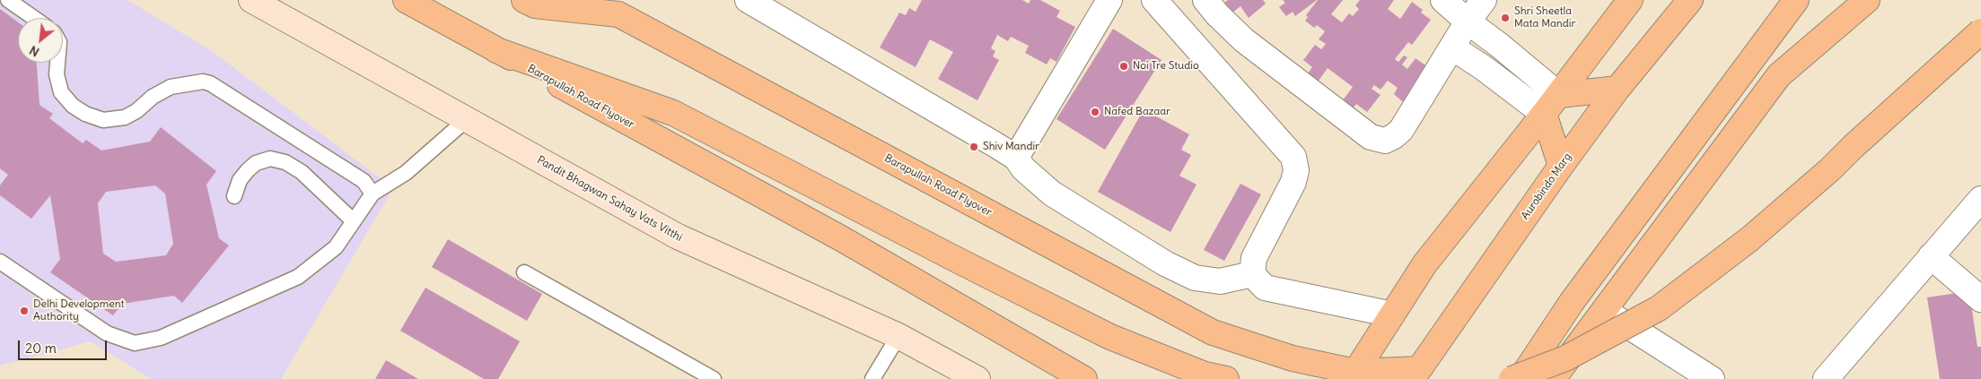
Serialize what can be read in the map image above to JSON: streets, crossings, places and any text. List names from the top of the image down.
{
  "streets": {
    "main road": ["Barapullah Road Flyover", "Aurobindo Marg"],
    "street": ["Pandit Bhagwan Sahay Vats Vitthi"]
  },
  "crossings": [
    ["Barapullah Road Flyover", "Aurobindo Marg"]
  ],
  "places": [
    "Shri Sheetla Mata Mandir",
    "Noi Tre Studio",
    "Nafed Bazaar",
    "Shiv Mandir",
    "Delhi Development Authority"
  ],
  "scale_bar": "20 m",
  "north": "bottom left"
}
